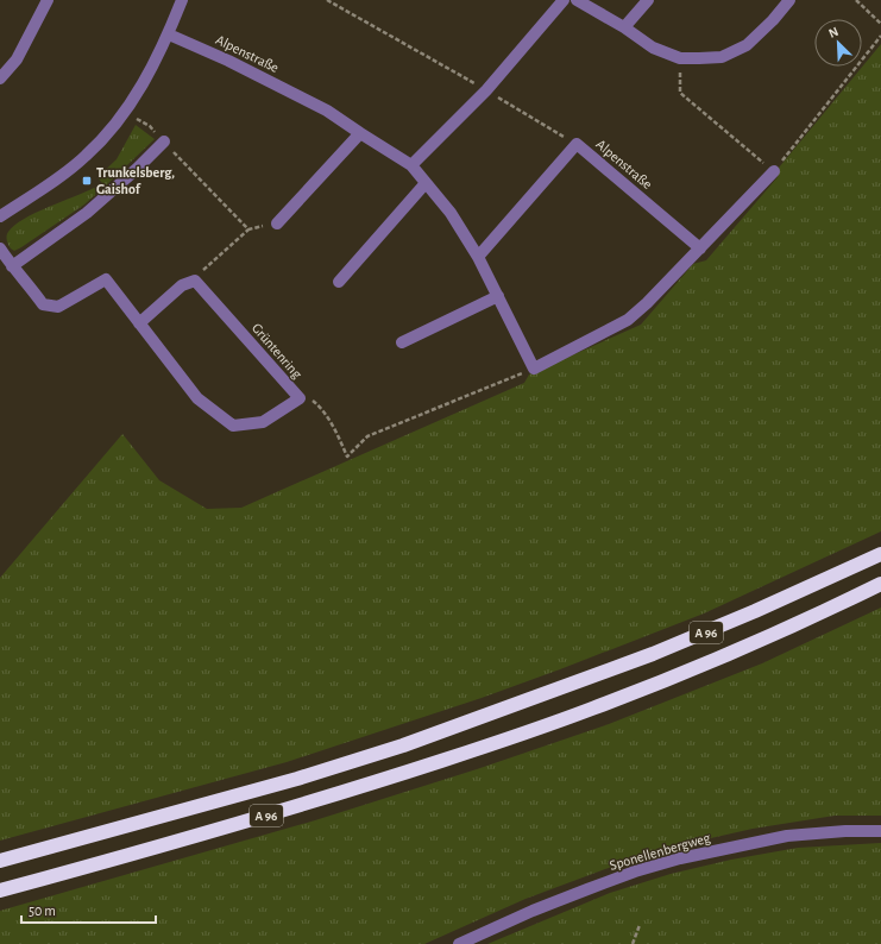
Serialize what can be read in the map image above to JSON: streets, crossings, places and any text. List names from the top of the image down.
{
  "streets": {
    "highway": ["A 96"],
    "street": ["Alpenstraße", "Grüntenring", "Sponellenbergweg"]
  },
  "places": {
    "transit": ["Trunkelsberg, Gaishof"]
  },
  "scale_bar": "50 m",
  "north": "top left"
}
